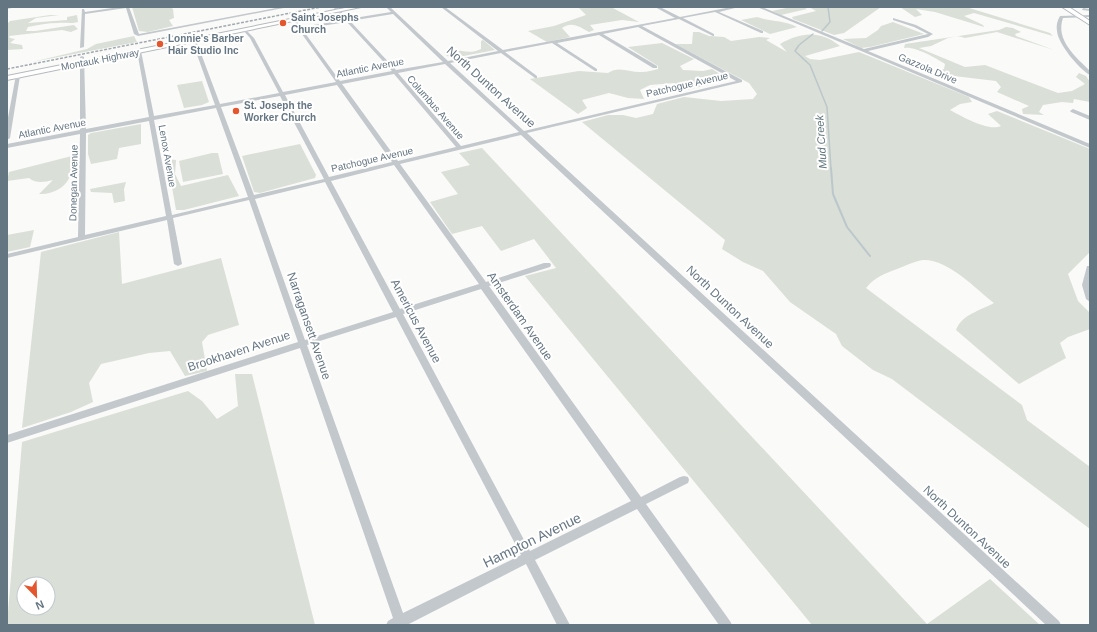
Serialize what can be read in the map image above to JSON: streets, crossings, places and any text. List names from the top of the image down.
{
  "streets": {
    "main road": ["Montauk Highway"],
    "street": [
      "Atlantic Avenue",
      "Gazzola Drive",
      "Patchogue Avenue",
      "North Dunton Avenue",
      "Columbus Avenue",
      "Lenox Avenue",
      "Donegan Avenue",
      "Amsterdam Avenue",
      "Americus Avenue",
      "Narragansett Avenue",
      "Brookhaven Avenue",
      "Hampton Avenue"
    ]
  },
  "crossings": [
    ["Montauk Highway", "Columbus Avenue"],
    ["Montauk Highway", "Lenox Avenue"],
    ["Montauk Highway", "Donegan Avenue"],
    ["Montauk Highway", "Amsterdam Avenue"],
    ["Montauk Highway", "Americus Avenue"],
    ["Montauk Highway", "Narragansett Avenue"],
    ["Atlantic Avenue", "Patchogue Avenue"],
    ["Atlantic Avenue", "North Dunton Avenue"],
    ["Atlantic Avenue", "Columbus Avenue"],
    ["Atlantic Avenue", "Lenox Avenue"],
    ["Atlantic Avenue", "Donegan Avenue"],
    ["Atlantic Avenue", "Amsterdam Avenue"],
    ["Atlantic Avenue", "Americus Avenue"],
    ["Atlantic Avenue", "Narragansett Avenue"],
    ["Patchogue Avenue", "North Dunton Avenue"],
    ["Patchogue Avenue", "Columbus Avenue"],
    ["Patchogue Avenue", "Lenox Avenue"],
    ["Patchogue Avenue", "Donegan Avenue"],
    ["Patchogue Avenue", "Amsterdam Avenue"],
    ["Patchogue Avenue", "Americus Avenue"],
    ["Patchogue Avenue", "Narragansett Avenue"],
    ["Amsterdam Avenue", "Brookhaven Avenue"],
    ["Amsterdam Avenue", "Hampton Avenue"],
    ["Americus Avenue", "Brookhaven Avenue"],
    ["Americus Avenue", "Hampton Avenue"],
    ["Narragansett Avenue", "Brookhaven Avenue"],
    ["Narragansett Avenue", "Hampton Avenue"]
  ],
  "water": ["Mud Creek"],
  "places": ["Saint Josephs Church", "Lonnie's Barber Hair Studio Inc", "St. Joseph the Worker Church"],
  "north": "bottom right"
}
